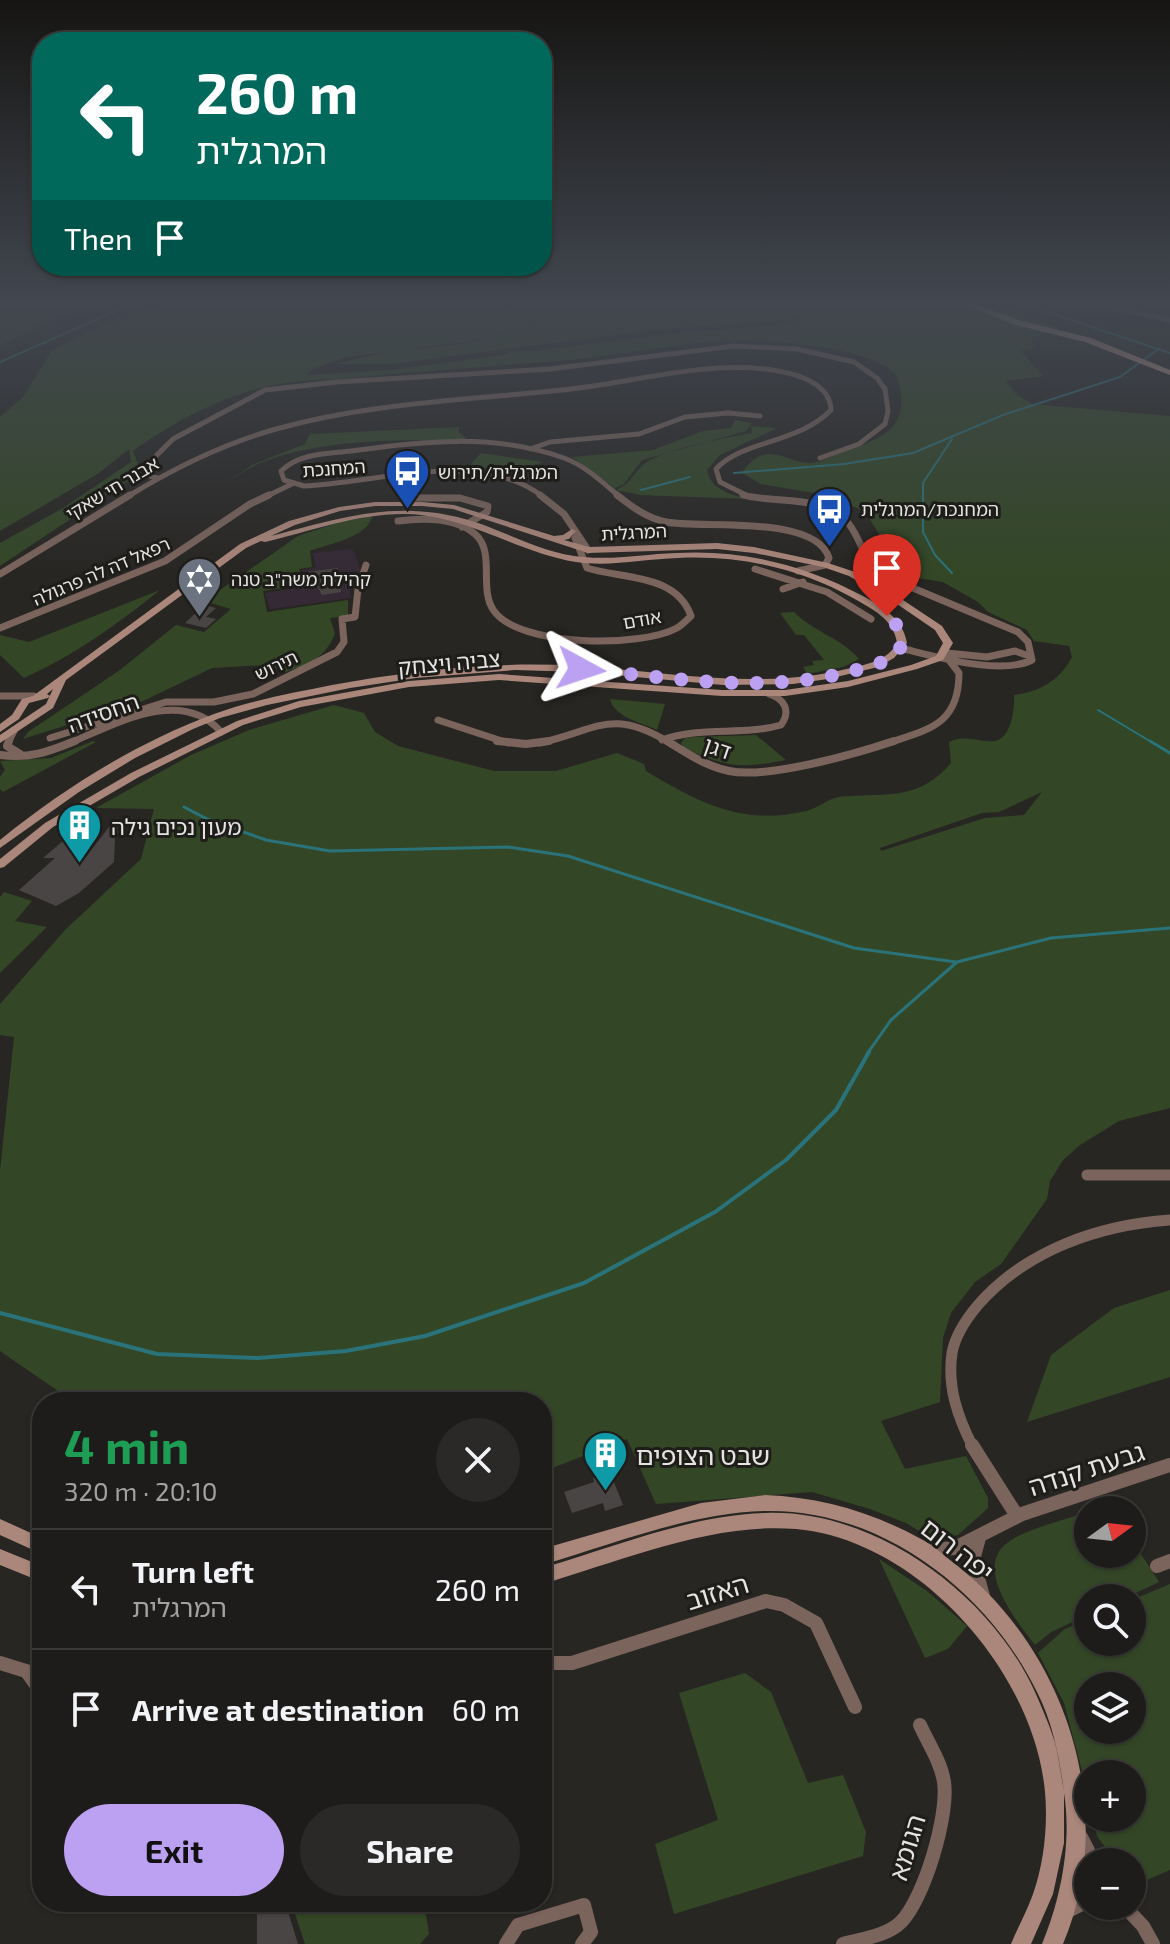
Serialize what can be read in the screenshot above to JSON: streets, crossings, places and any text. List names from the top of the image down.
{
  "streets": {
    "street": [
      "המחנכת",
      "אבנר חי שאקי",
      "המרגלית",
      "רפאל דה לה פרגולה",
      "אודם",
      "צביה ויצחק",
      "תירוש",
      "החסידה",
      "דגן",
      "גבעת קנדה",
      "יפה רום",
      "האזוב",
      "הגומא"
    ]
  },
  "crossings": [
    ["המחנכת", "המרגלית"],
    ["המחנכת", "רפאל דה לה פרגולה"],
    ["המחנכת", "אודם"],
    ["המרגלית", "אודם"],
    ["המרגלית", "צביה ויצחק"],
    ["צביה ויצחק", "החסידה"],
    ["גבעת קנדה", "יפה רום"]
  ],
  "places": {
    "bus stop": ["המרגלית/תירוש", "המחנכת/המרגלית"],
    "synagogue": ["קהילת משה\"ב טנה"],
    "building": ["מעון נכים גילה", "שבט הצופים"]
  },
  "north": "right",
  "page": {
    "turn": ["260 m", "המרגלית"],
    "then": "Then",
    "heading": ["4 min", "320 m · 20:10"],
    "map_buttons": ["+", "−"],
    "list": [
      {
        "name": "Turn left",
        "note": "המרגלית",
        "value": "260 m"
      },
      {
        "name": "Arrive at destination",
        "value": "60 m"
      }
    ],
    "buttons": ["Exit", "Share"]
  }
}
